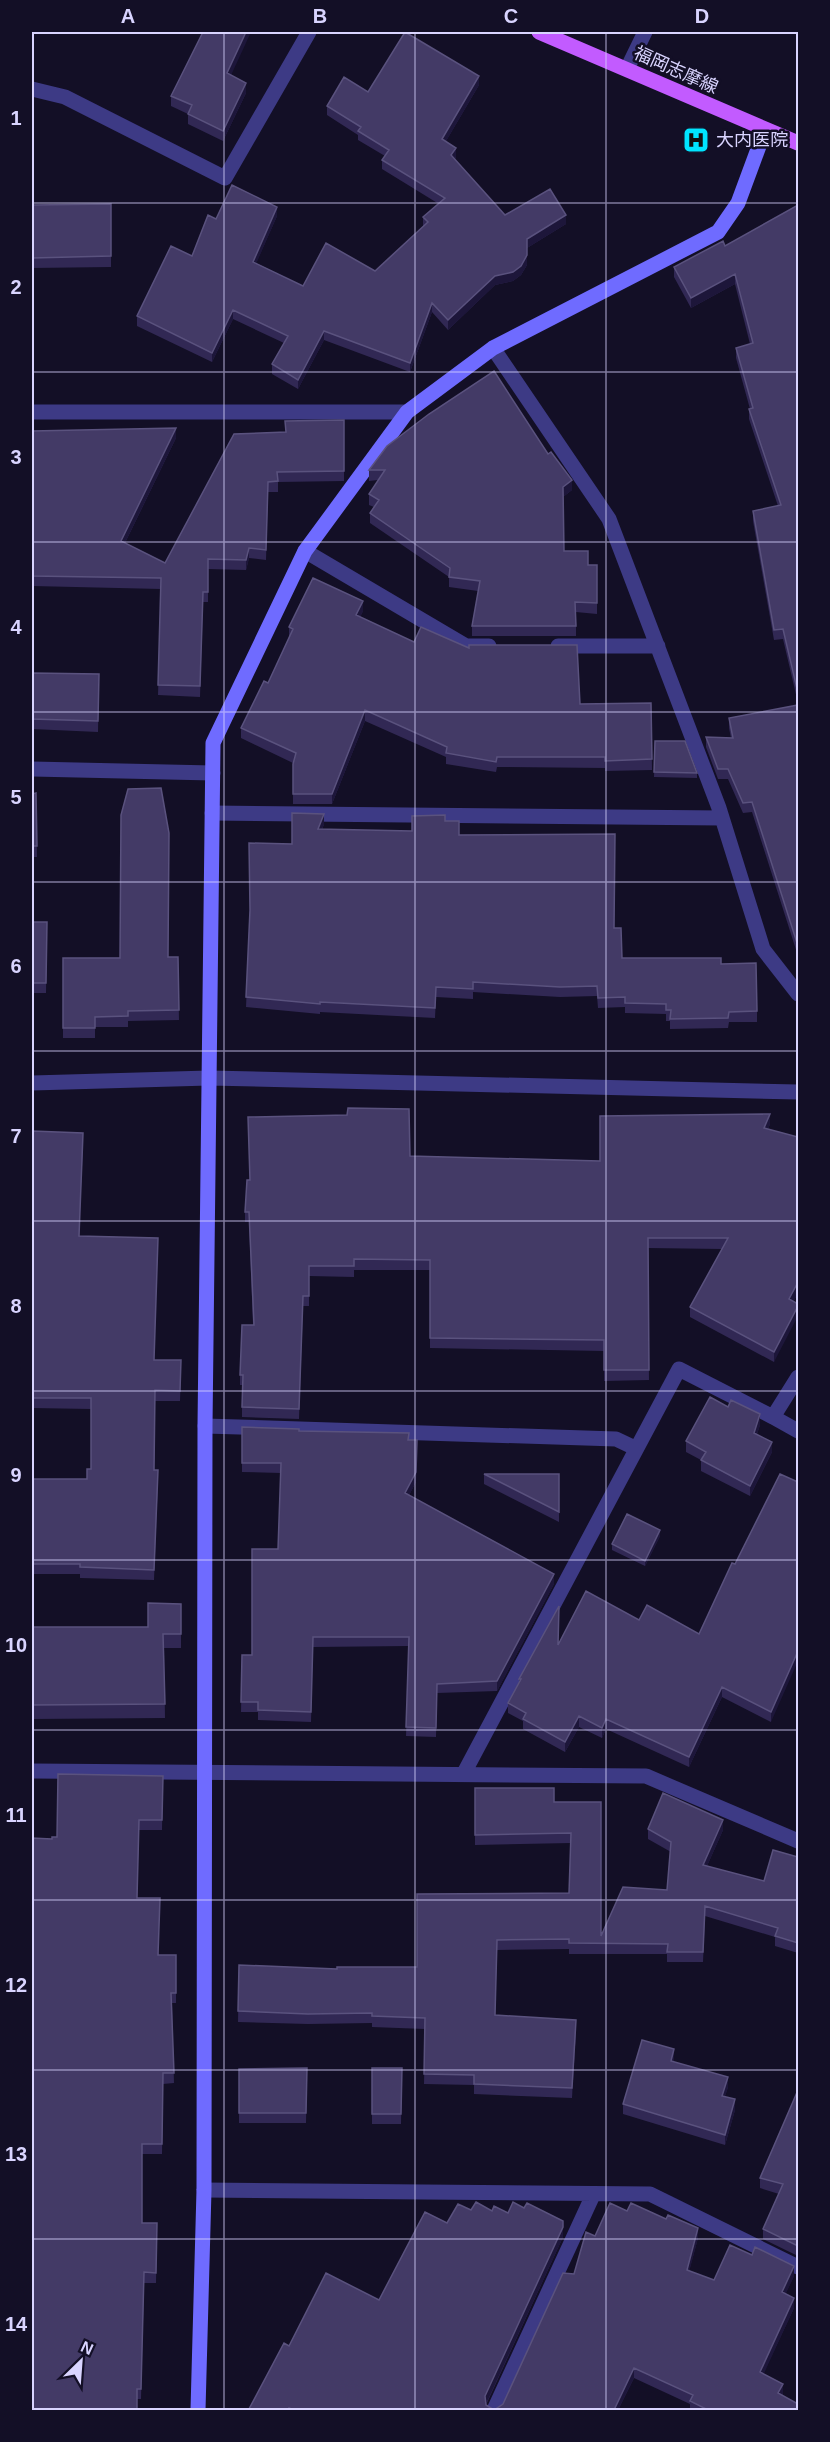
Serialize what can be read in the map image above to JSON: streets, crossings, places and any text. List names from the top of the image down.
{
  "streets": {
    "main road": ["福岡志摩線"]
  },
  "places": {
    "hospital": ["大内医院"]
  },
  "north": "top right",
  "grid": {
    "columns": [
      "A",
      "B",
      "C",
      "D"
    ],
    "rows": [
      "1",
      "2",
      "3",
      "4",
      "5",
      "6",
      "7",
      "8",
      "9",
      "10",
      "11",
      "12",
      "13",
      "14"
    ]
  }
}
